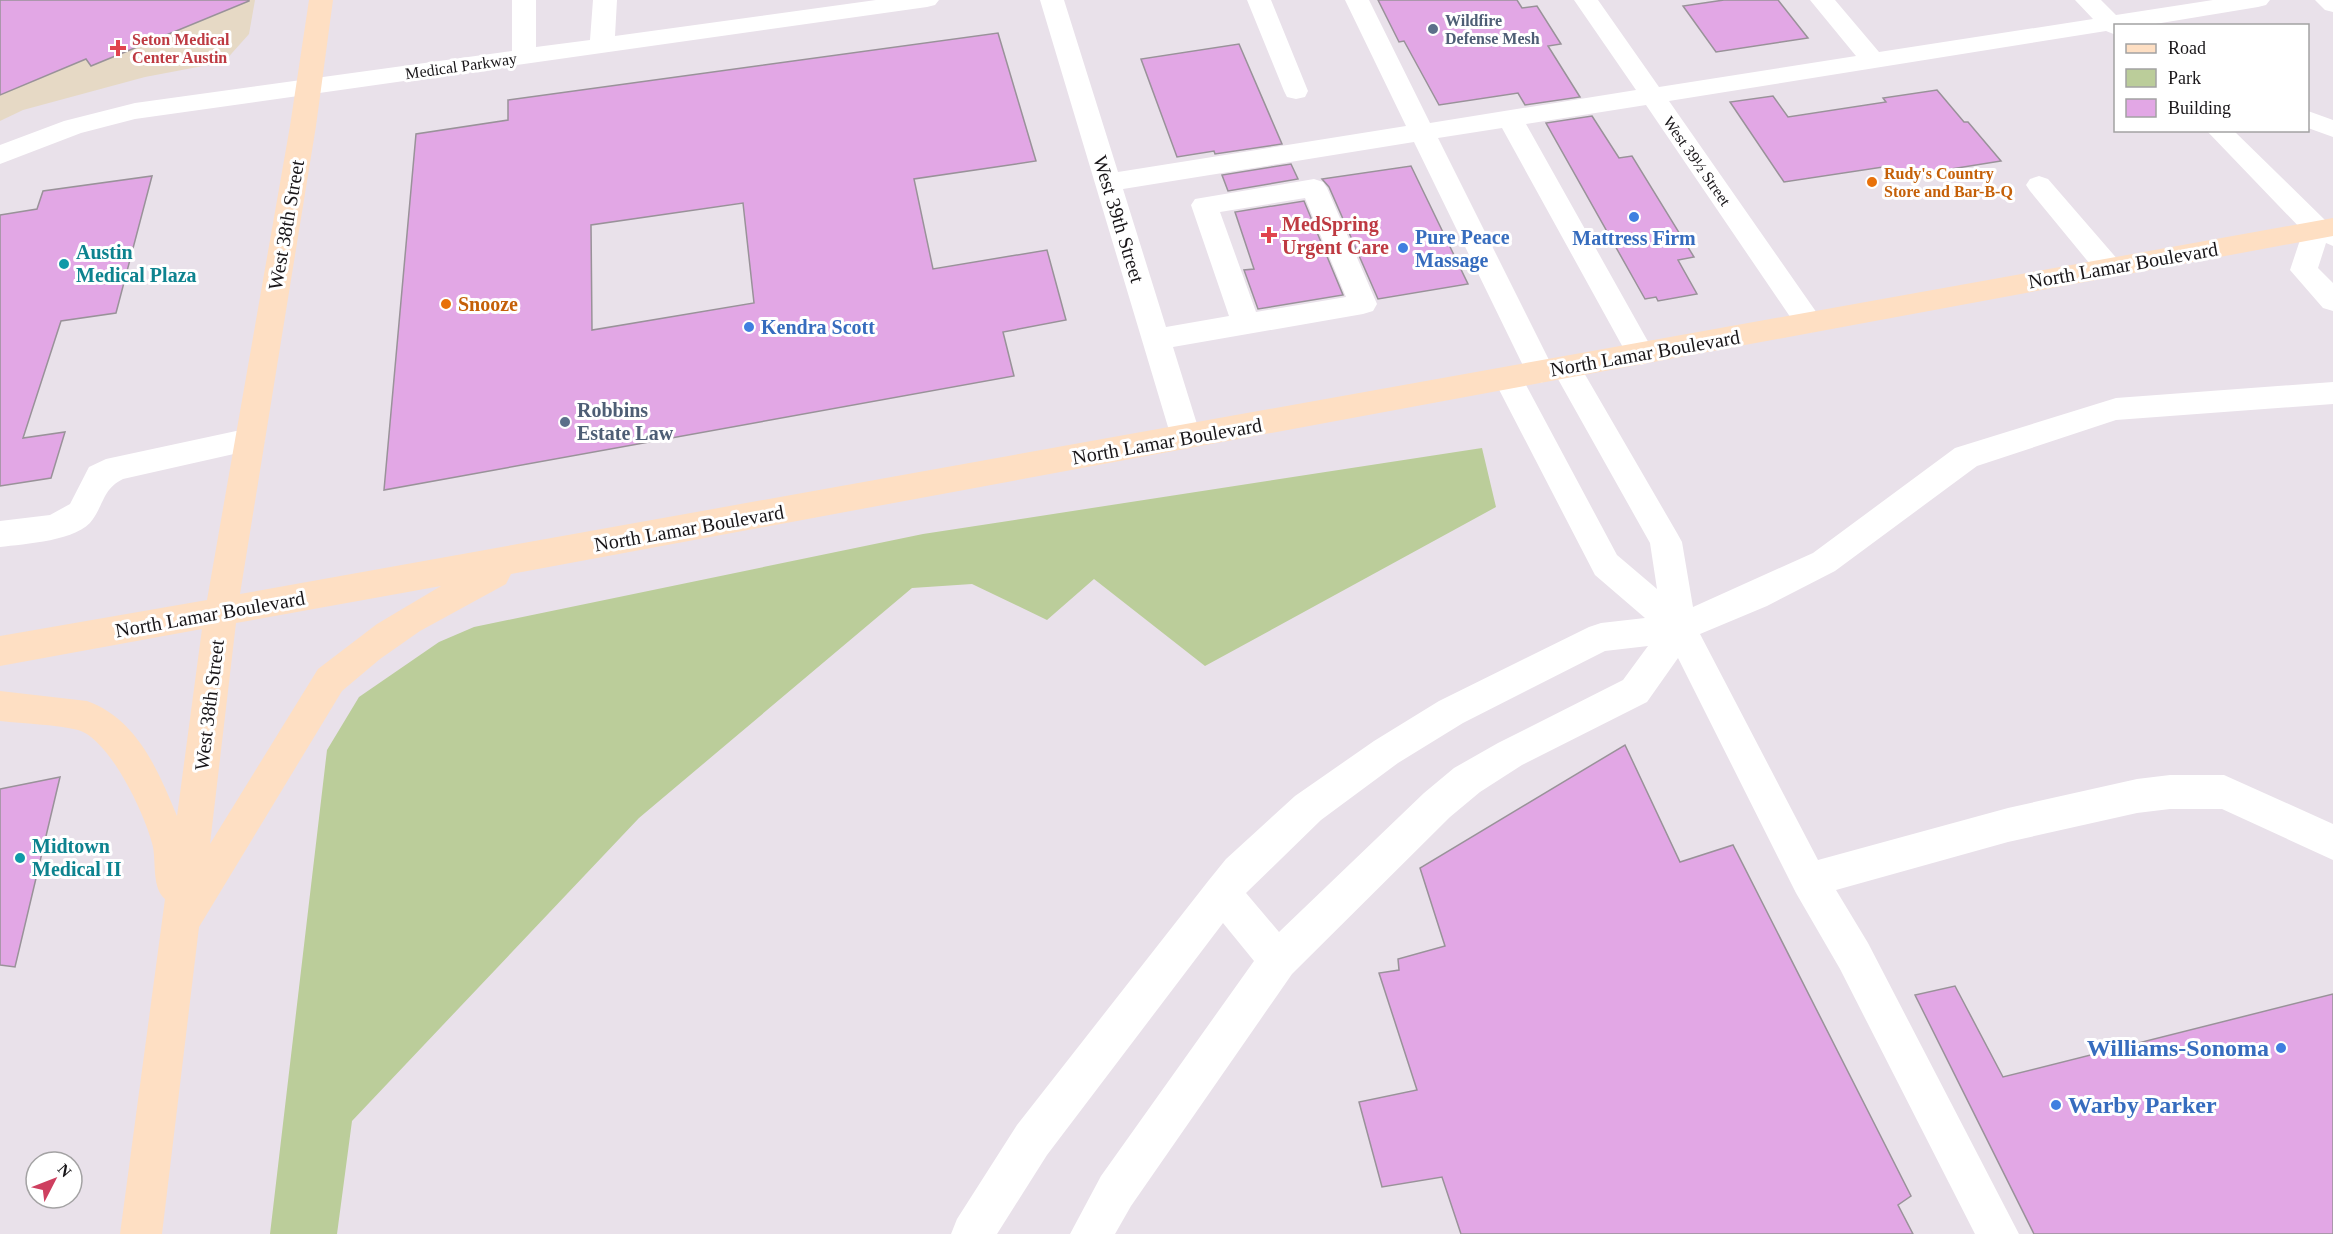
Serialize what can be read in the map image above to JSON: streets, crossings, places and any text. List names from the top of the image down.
{
  "streets": {
    "main road": ["West 38th Street", "North Lamar Boulevard"],
    "street": ["Medical Parkway", "West 39½ Street", "West 39th Street"]
  },
  "crossings": [
    ["Medical Parkway", "West 38th Street"],
    ["West 39½ Street", "North Lamar Boulevard"],
    ["West 39th Street", "North Lamar Boulevard"],
    ["West 38th Street", "North Lamar Boulevard"]
  ],
  "places": {
    "other": [
      "Wildfire Defense Mesh",
      "Rudy's Country Store and Bar-B-Q",
      "Mattress Firm",
      "Pure Peace Massage",
      "Austin Medical Plaza",
      "Snooze",
      "Kendra Scott",
      "Robbins Estate Law",
      "Midtown Medical II",
      "Williams-Sonoma",
      "Warby Parker"
    ],
    "health": ["Seton Medical Center Austin", "MedSpring Urgent Care"]
  },
  "legend": ["Road", "Park", "Building"],
  "north": "top right"
}
